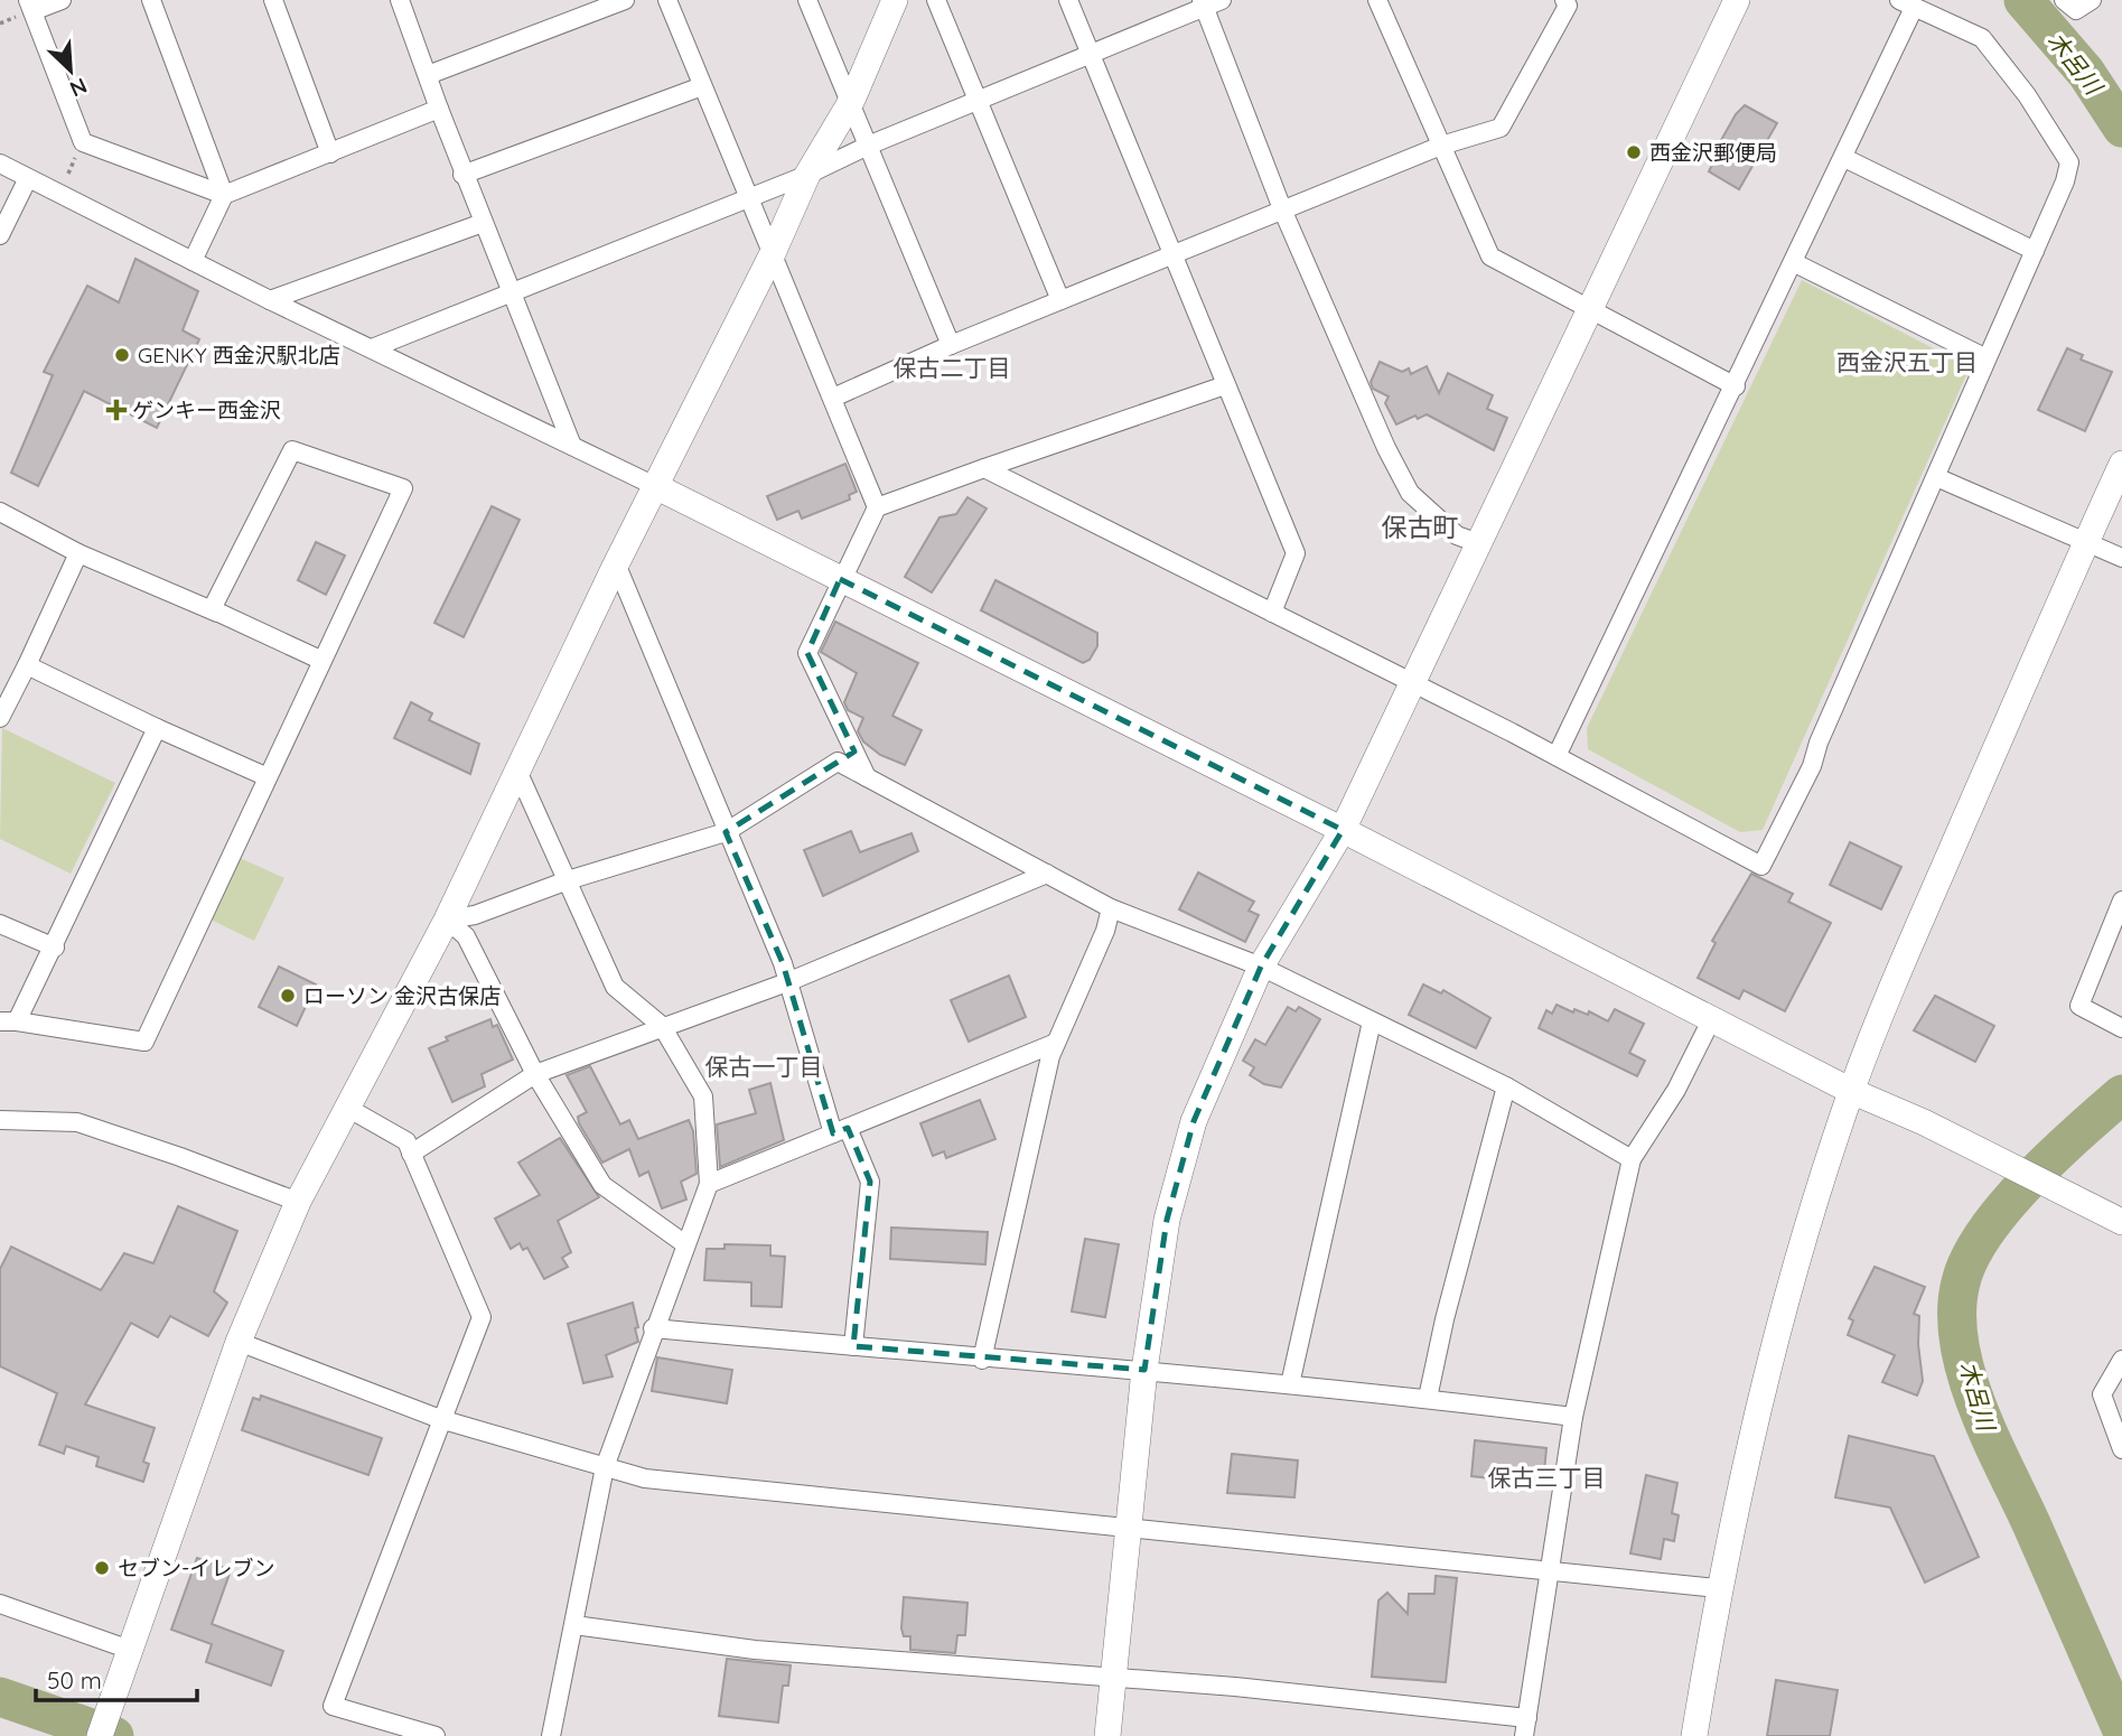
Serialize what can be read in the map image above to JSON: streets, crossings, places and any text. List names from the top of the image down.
{
  "districts": [
    "西金沢五丁目",
    "保古二丁目",
    "保古町",
    "保古一丁目",
    "保古三丁目"
  ],
  "water": ["木呂川"],
  "places": {
    "other": [
      "西金沢郵便局",
      "GENKY 西金沢駅北店",
      "ローソン 金沢古保店",
      "セブン-イレブン"
    ],
    "health": ["ゲンキー西金沢"]
  },
  "scale_bar": "50 m",
  "north": "bottom right"
}
